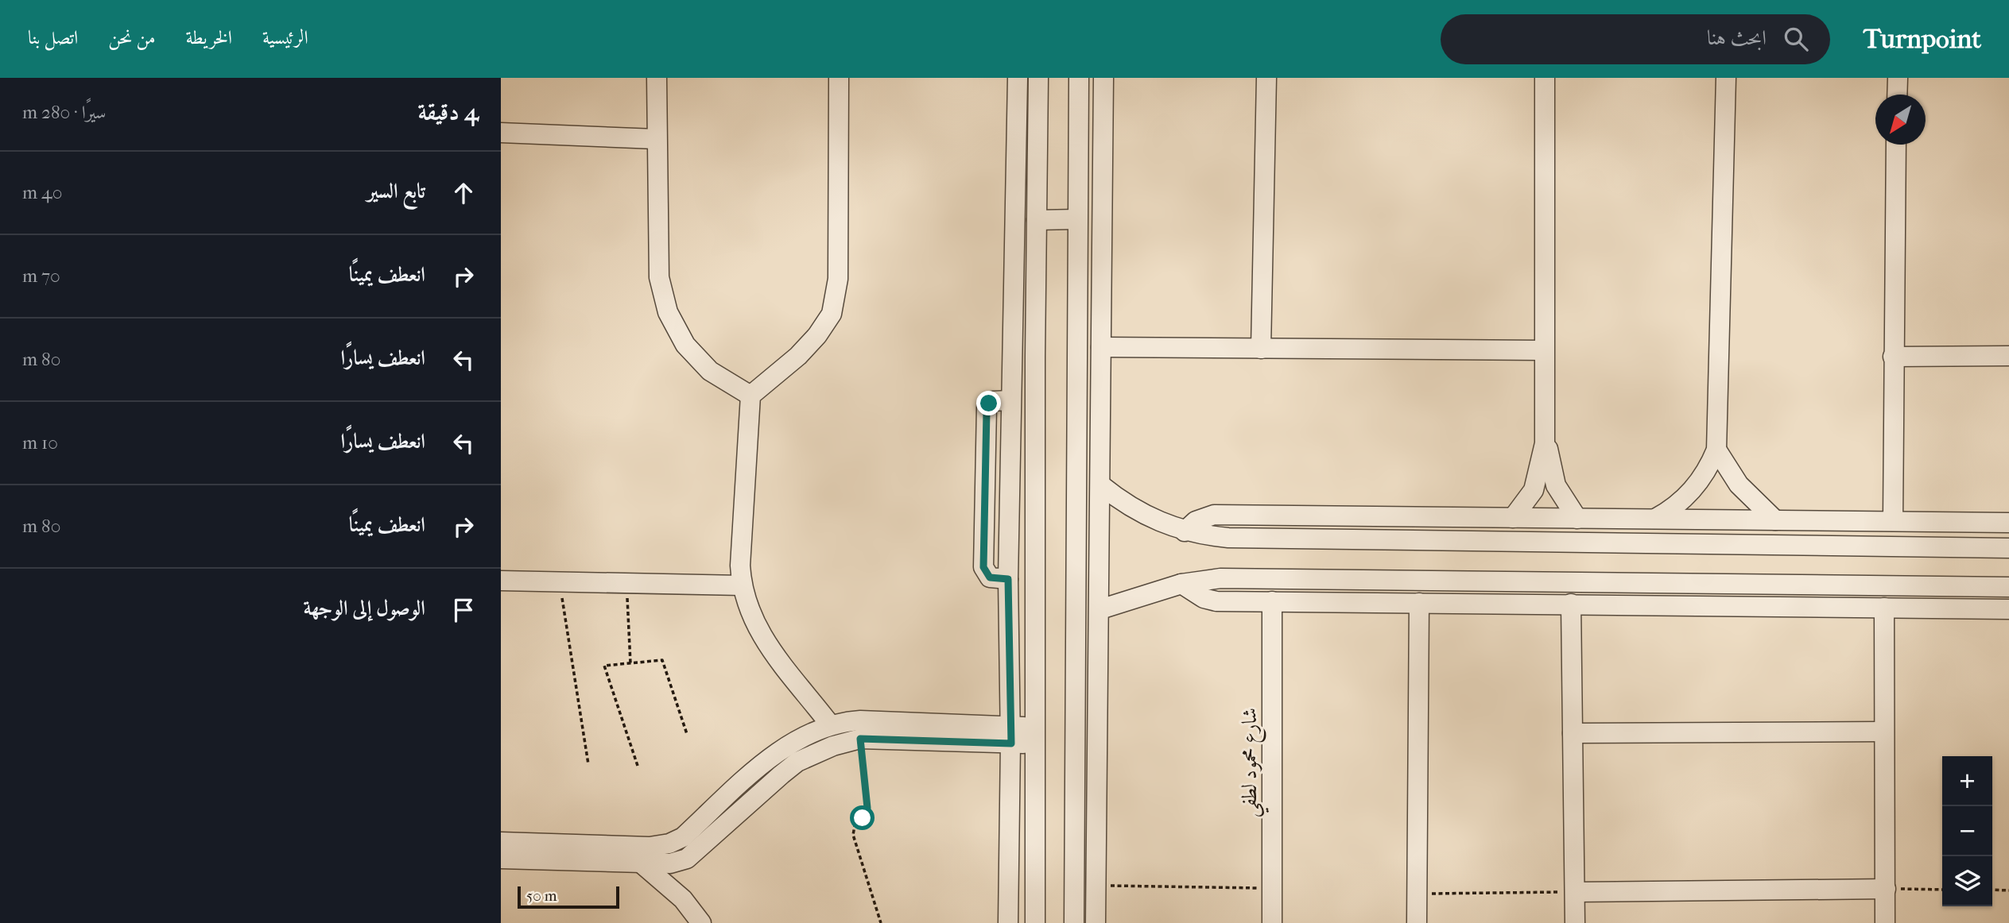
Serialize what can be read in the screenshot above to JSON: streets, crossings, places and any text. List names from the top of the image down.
{
  "streets": {
    "street": ["شارع محمود لطفي"]
  },
  "scale_bar": "50 m",
  "north": "bottom left",
  "page": {
    "header": "Turnpoint",
    "search": "ابحث هنا",
    "nav": [
      "الرئيسية",
      "الخريطة",
      "من نحن",
      "اتصل بنا"
    ],
    "heading": ["4 دقيقة", "سيرًا · 280 m"],
    "list": [
      ["تابع السير", "40 m"],
      ["انعطف يمينًا", "70 m"],
      ["انعطف يسارًا", "80 m"],
      ["انعطف يسارًا", "10 m"],
      ["انعطف يمينًا", "80 m"],
      "الوصول إلى الوجهة"
    ],
    "map_buttons": ["+", "−"],
    "scale": "50 m"
  }
}
